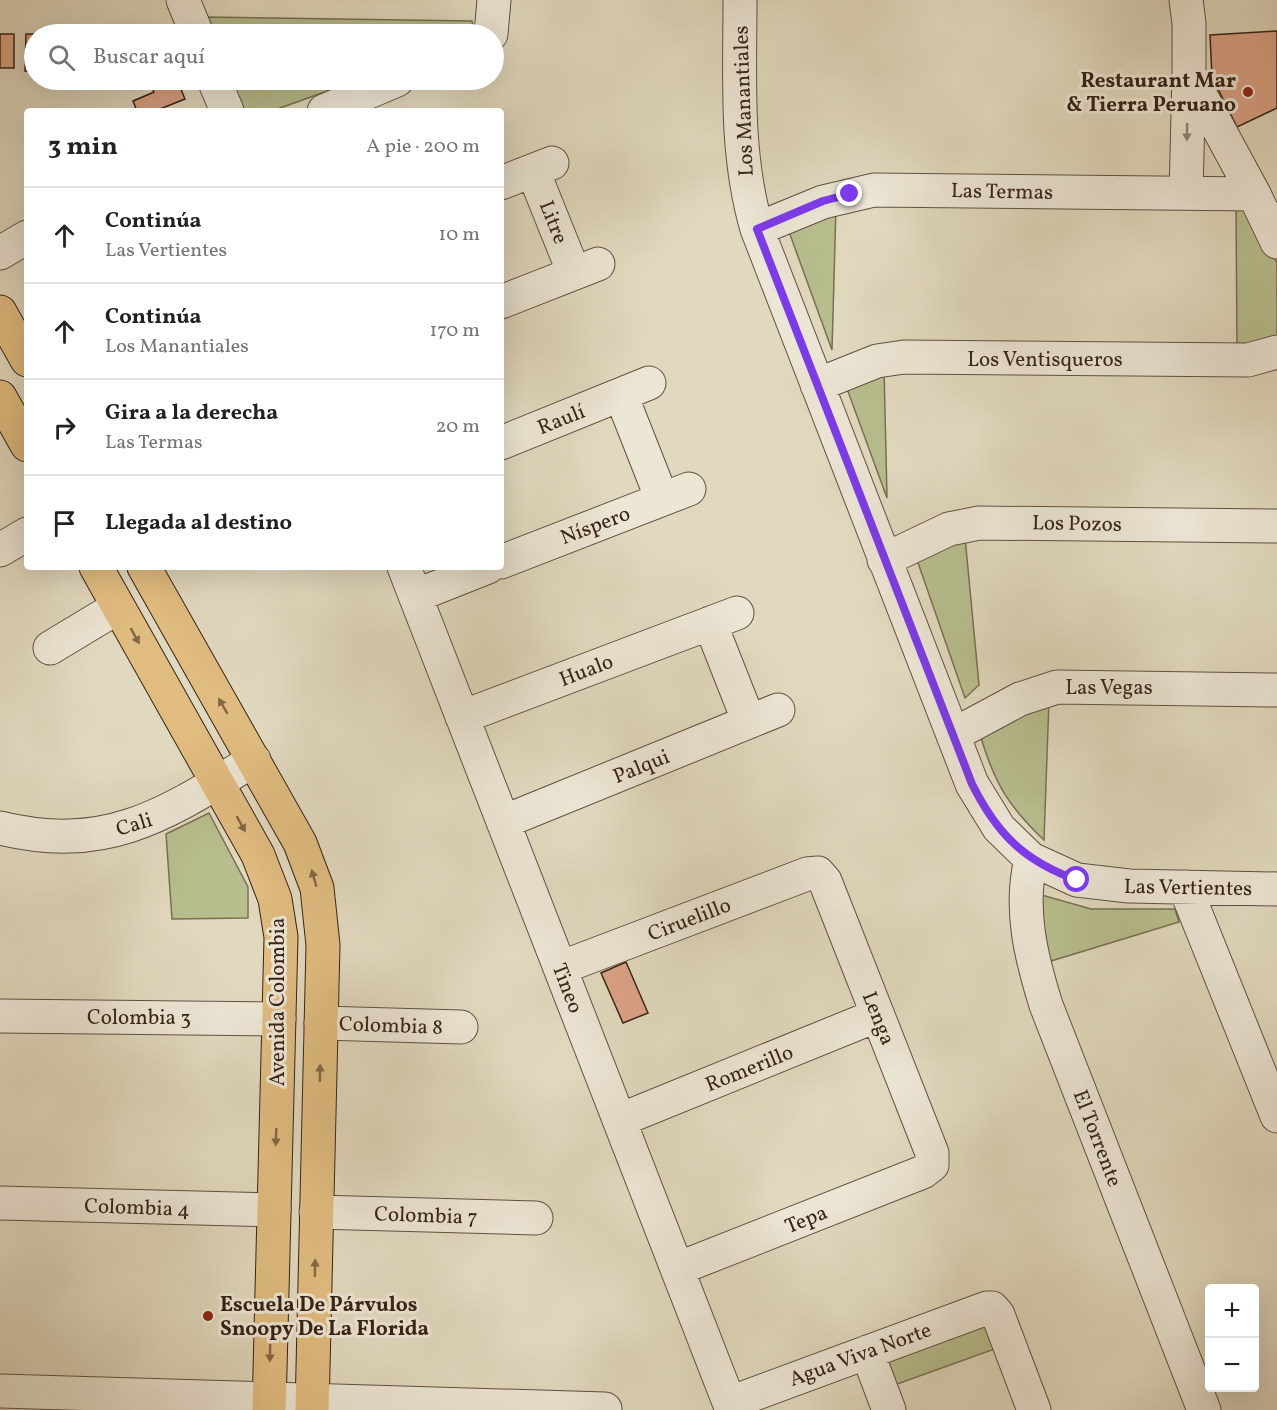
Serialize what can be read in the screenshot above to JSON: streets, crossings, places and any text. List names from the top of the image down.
{
  "streets": {
    "main road": ["Avenida Colombia"],
    "street": [
      "Los Manantiales",
      "Las Termas",
      "Litre",
      "Los Ventisqueros",
      "Raulí",
      "Los Pozos",
      "Níspero",
      "Hualo",
      "Las Vegas",
      "Palqui",
      "Cali",
      "Las Vertientes",
      "Ciruelillo",
      "Tineo",
      "Colombia 3",
      "Lenga",
      "Colombia 8",
      "Romerillo",
      "El Torrente",
      "Colombia 4",
      "Colombia 7",
      "Tepa",
      "Agua Viva Norte"
    ]
  },
  "crossings": [
    ["Los Manantiales", "Las Termas"],
    ["Los Manantiales", "Los Ventisqueros"],
    ["Los Manantiales", "Los Pozos"],
    ["Los Manantiales", "Las Vegas"],
    ["Los Manantiales", "Las Vertientes"],
    ["Los Manantiales", "El Torrente"],
    ["Raulí", "Níspero"],
    ["Hualo", "Palqui"],
    ["Hualo", "Tineo"],
    ["Palqui", "Tineo"],
    ["Cali", "Avenida Colombia"],
    ["Las Vertientes", "El Torrente"],
    ["Ciruelillo", "Tineo"],
    ["Ciruelillo", "Lenga"],
    ["Tineo", "Romerillo"],
    ["Tineo", "Tepa"],
    ["Tineo", "Agua Viva Norte"],
    ["Avenida Colombia", "Colombia 3"],
    ["Avenida Colombia", "Colombia 8"],
    ["Avenida Colombia", "Colombia 4"],
    ["Avenida Colombia", "Colombia 7"],
    ["Lenga", "Romerillo"],
    ["Lenga", "Tepa"]
  ],
  "places": ["Restaurant Mar & Tierra Peruano", "Escuela De Párvulos Snoopy De La Florida"],
  "page": {
    "search": "Buscar aquí",
    "heading": ["3 min", "A pie · 200 m"],
    "list": [
      ["Continúa", "Las Vertientes", "10 m"],
      ["Continúa", "Los Manantiales", "170 m"],
      ["Gira a la derecha", "Las Termas", "20 m"],
      "Llegada al destino"
    ],
    "map_buttons": ["+", "−"]
  }
}
